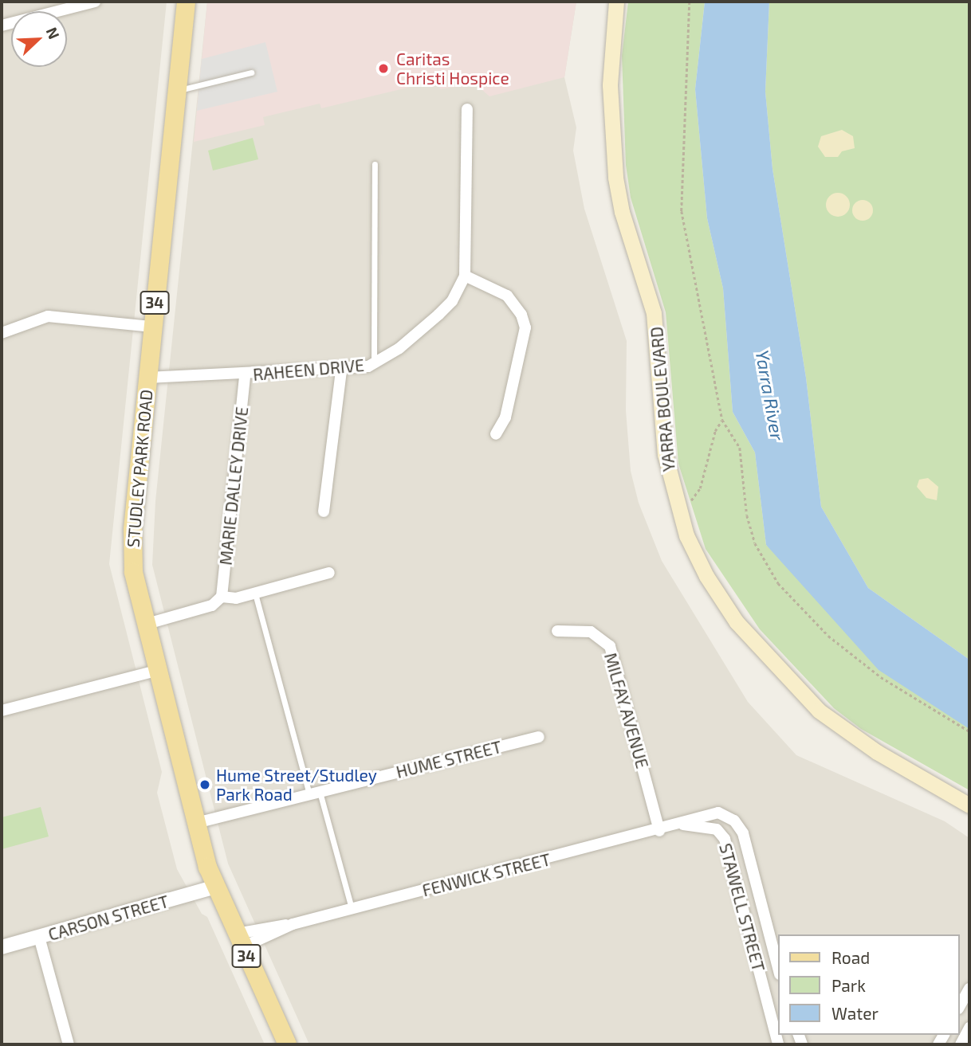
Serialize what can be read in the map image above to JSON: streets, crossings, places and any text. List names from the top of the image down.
{
  "streets": {
    "main road": ["34", "YARRA BOULEVARD", "STUDLEY PARK ROAD"],
    "street": [
      "RAHEEN DRIVE",
      "MARIE DALLEY DRIVE",
      "MILFAY AVENUE",
      "HUME STREET",
      "FENWICK STREET",
      "STAWELL STREET",
      "CARSON STREET"
    ]
  },
  "crossings": [
    ["RAHEEN DRIVE", "STUDLEY PARK ROAD"],
    ["RAHEEN DRIVE", "MARIE DALLEY DRIVE"],
    ["STUDLEY PARK ROAD", "HUME STREET"],
    ["STUDLEY PARK ROAD", "FENWICK STREET"],
    ["STUDLEY PARK ROAD", "CARSON STREET"],
    ["MILFAY AVENUE", "FENWICK STREET"],
    ["FENWICK STREET", "STAWELL STREET"]
  ],
  "water": ["Yarra River"],
  "places": ["Caritas Christi Hospice", "Hume Street/Studley Park Road"],
  "legend": ["Road", "Park", "Water"],
  "north": "top right"
}
